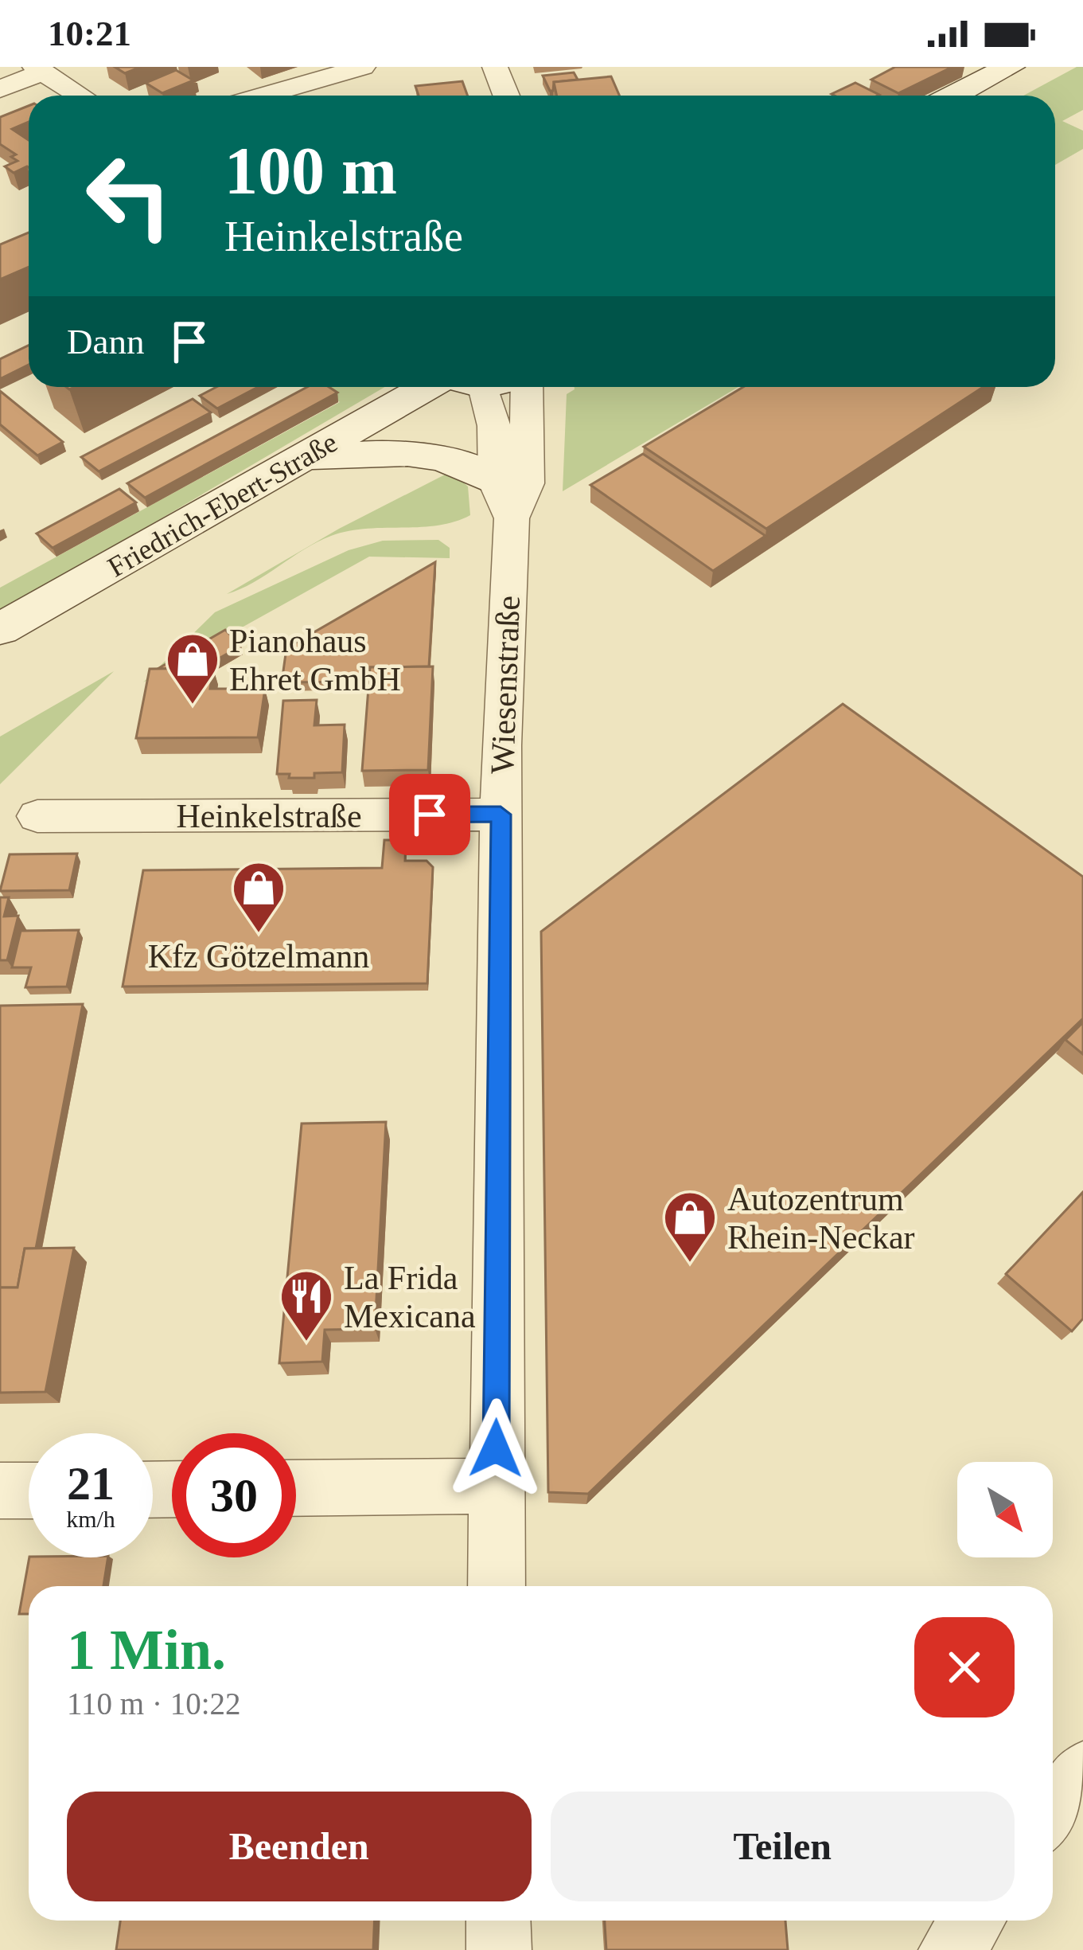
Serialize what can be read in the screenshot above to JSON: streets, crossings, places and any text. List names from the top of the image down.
{
  "streets": {
    "street": ["Friedrich-Ebert-Straße", "Wiesenstraße", "Heinkelstraße"]
  },
  "crossings": [
    ["Wiesenstraße", "Heinkelstraße"]
  ],
  "places": {
    "shop": ["Pianohaus Ehret GmbH", "Kfz Götzelmann", "Autozentrum Rhein-Neckar"],
    "restaurant": ["La Frida Mexicana"]
  },
  "north": "bottom right",
  "page": {
    "status": "10:21",
    "turn": ["100 m", "Heinkelstraße"],
    "then": "Dann",
    "speed": "21 km/h",
    "limit": "30",
    "heading": ["1 Min.", "110 m · 10:22"],
    "buttons": ["Beenden", "Teilen"]
  }
}
